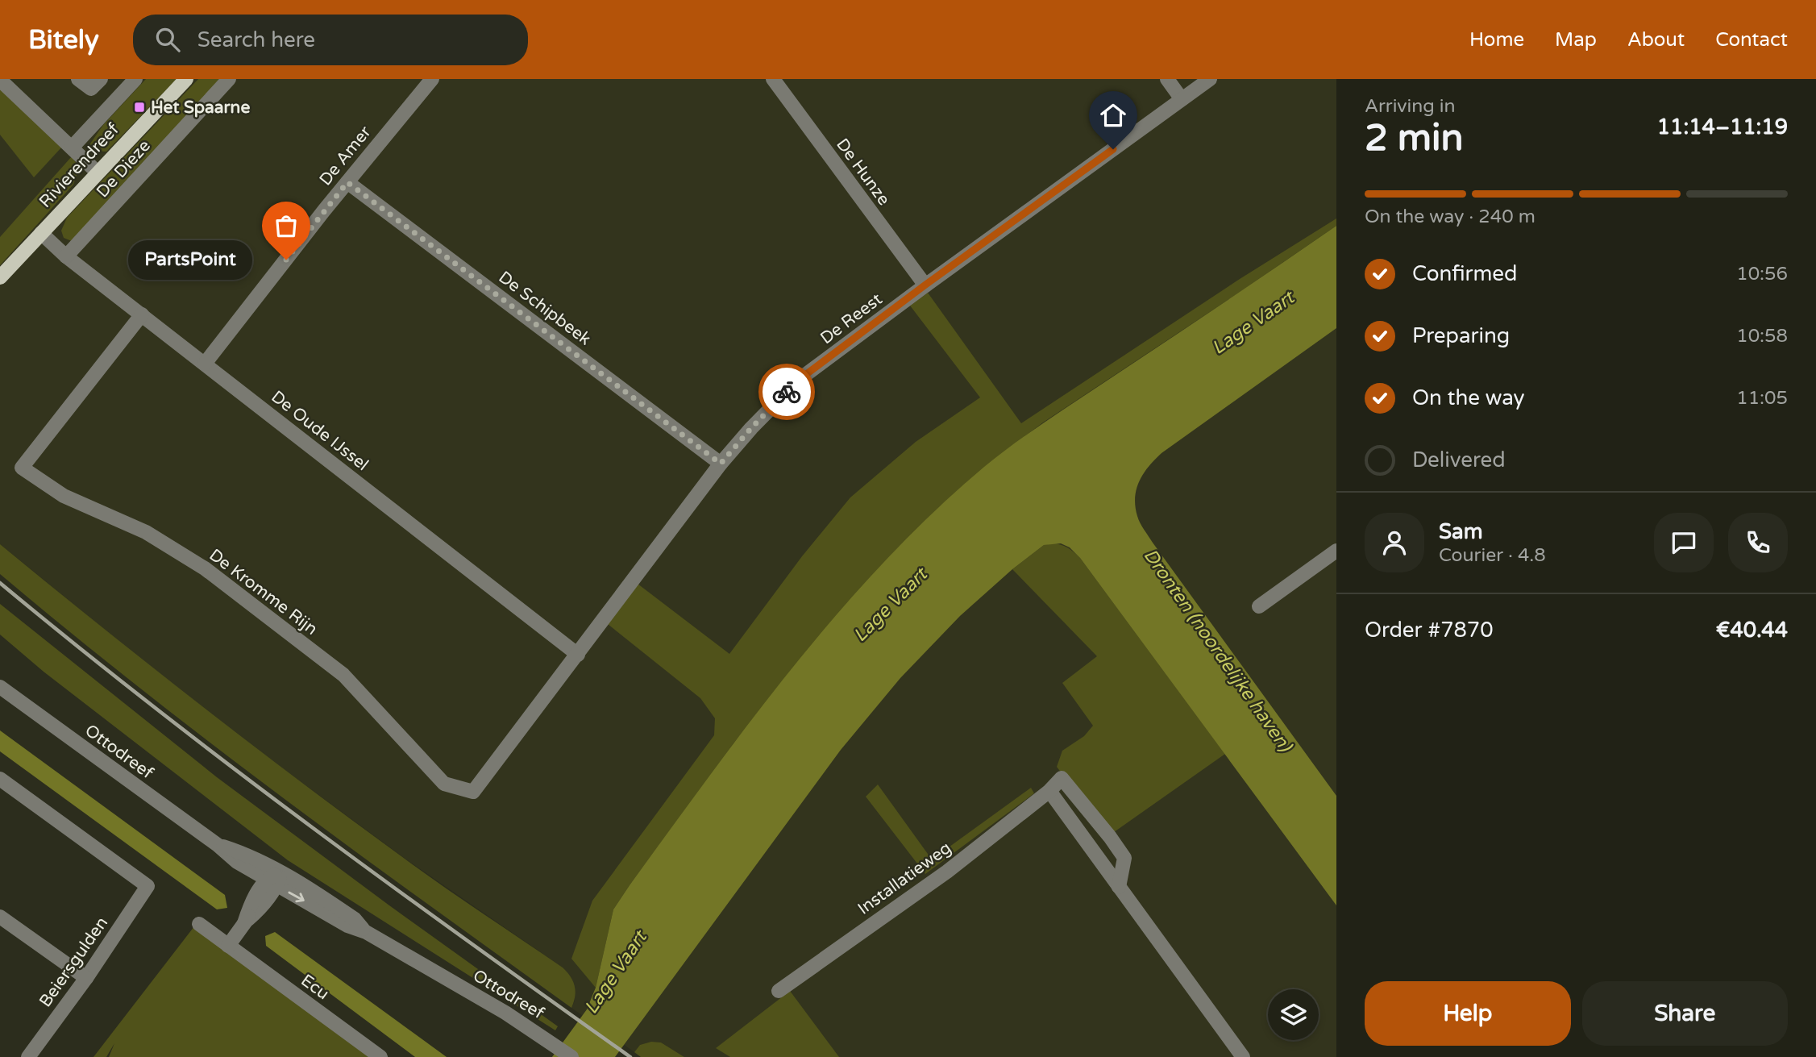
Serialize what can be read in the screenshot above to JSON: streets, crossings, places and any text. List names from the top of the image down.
{
  "streets": {
    "main road": ["Rivierendreef"],
    "street": [
      "De Amer",
      "De Dieze",
      "De Hunze",
      "De Schipbeek",
      "De Reest",
      "De Oude IJssel",
      "De Kromme Rijn",
      "Ottodreef",
      "Installatieweg",
      "Beiersgulden",
      "Ecu"
    ]
  },
  "crossings": [
    ["De Amer", "De Schipbeek"],
    ["De Amer", "De Oude IJssel"],
    ["Rivierendreef", "De Oude IJssel"],
    ["De Dieze", "De Oude IJssel"],
    ["De Hunze", "De Reest"],
    ["De Schipbeek", "De Reest"],
    ["De Reest", "De Oude IJssel"],
    ["De Reest", "De Kromme Rijn"],
    ["De Oude IJssel", "De Kromme Rijn"]
  ],
  "water": ["Lage Vaart", "Dronten (noordelijke haven)"],
  "places": {
    "transit": ["Het Spaarne"],
    "other": ["PartsPoint"]
  },
  "page": {
    "header": "Bitely",
    "search": "Search here",
    "nav": [
      "Home",
      "Map",
      "About",
      "Contact"
    ],
    "heading": ["2 min", "Arriving in", "11:14–11:19"],
    "panel": [
      "Sam",
      "Courier · 4.8",
      "Order #7870",
      "€40.44"
    ],
    "bar": "On the way · 240 m",
    "bubble": "PartsPoint",
    "list": [
      ["Confirmed", "10:56"],
      ["Preparing", "10:58"],
      ["On the way", "11:05"],
      "Delivered"
    ],
    "buttons": ["Help", "Share"]
  }
}
